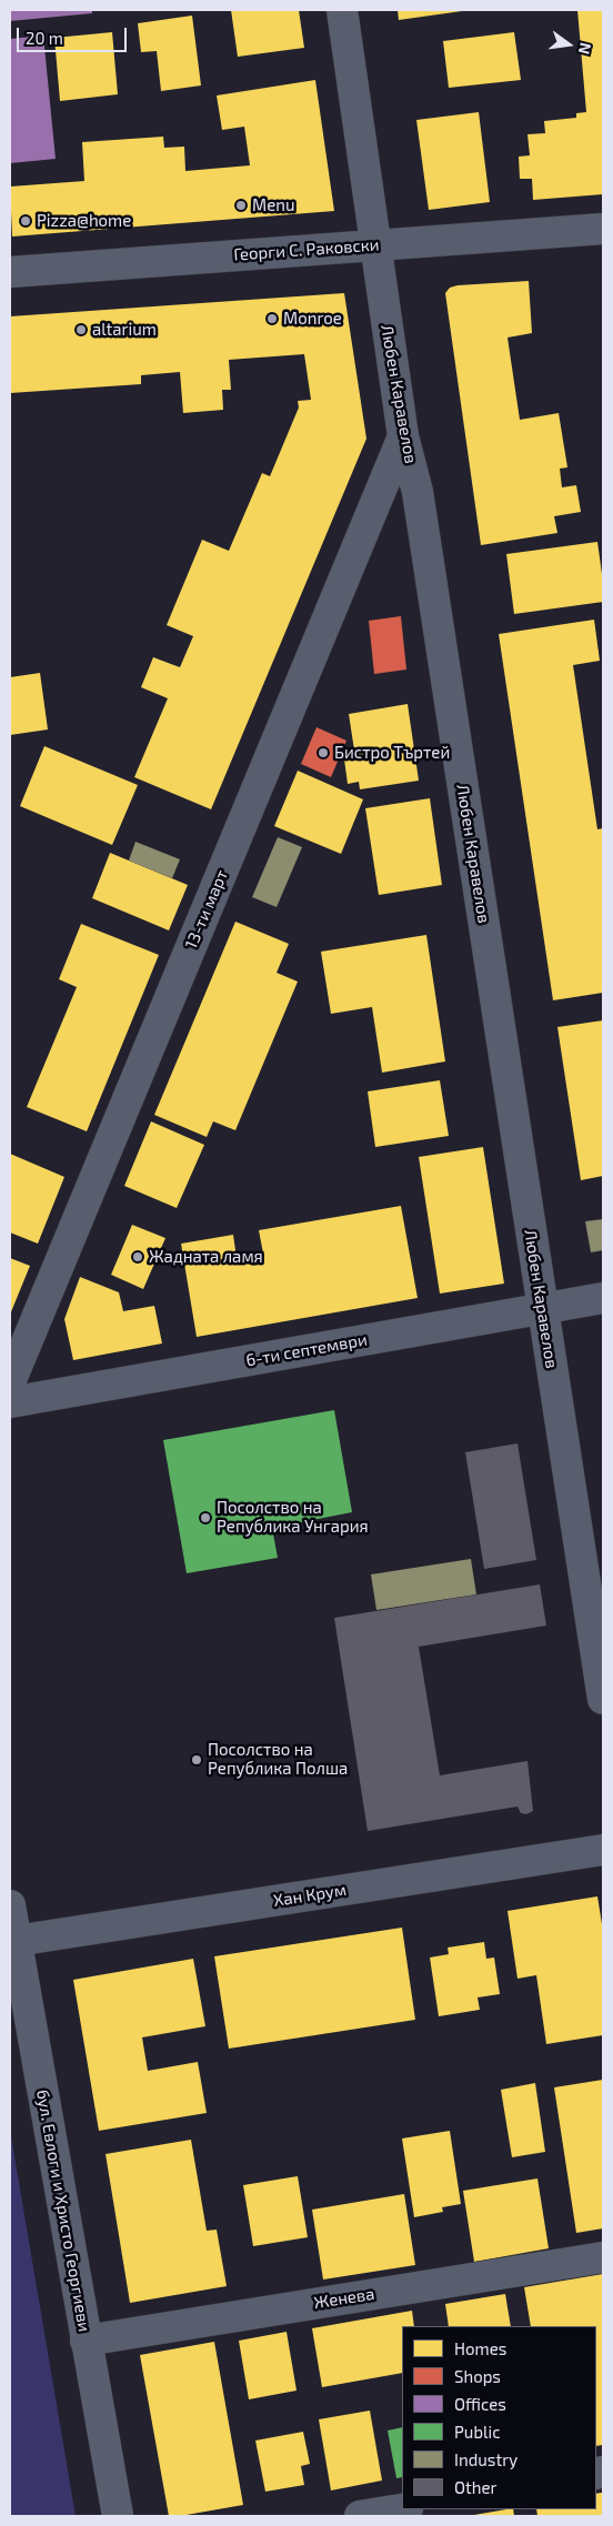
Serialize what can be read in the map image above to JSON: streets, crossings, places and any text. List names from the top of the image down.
{
  "streets": {
    "main road": ["бул. Евлоги и Христо Георгиеви"],
    "street": [
      "Георги С. Раковски",
      "Любен Каравелов",
      "13-ти март",
      "6-ти септември",
      "Хан Крум",
      "Женева"
    ]
  },
  "crossings": [
    ["Георги С. Раковски", "Любен Каравелов"],
    ["Любен Каравелов", "13-ти март"],
    ["Любен Каравелов", "6-ти септември"],
    ["Хан Крум", "бул. Евлоги и Христо Георгиеви"],
    ["бул. Евлоги и Христо Георгиеви", "Женева"]
  ],
  "places": [
    "Menu",
    "Pizza@home",
    "Monroe",
    "altarium",
    "Бистро Търтей",
    "Жадната ламя",
    "Посолство на Република Унгария",
    "Посолство на Република Полша"
  ],
  "legend": [
    "Homes",
    "Shops",
    "Offices",
    "Public",
    "Industry",
    "Other"
  ],
  "scale_bar": "20 m",
  "north": "right"
}
